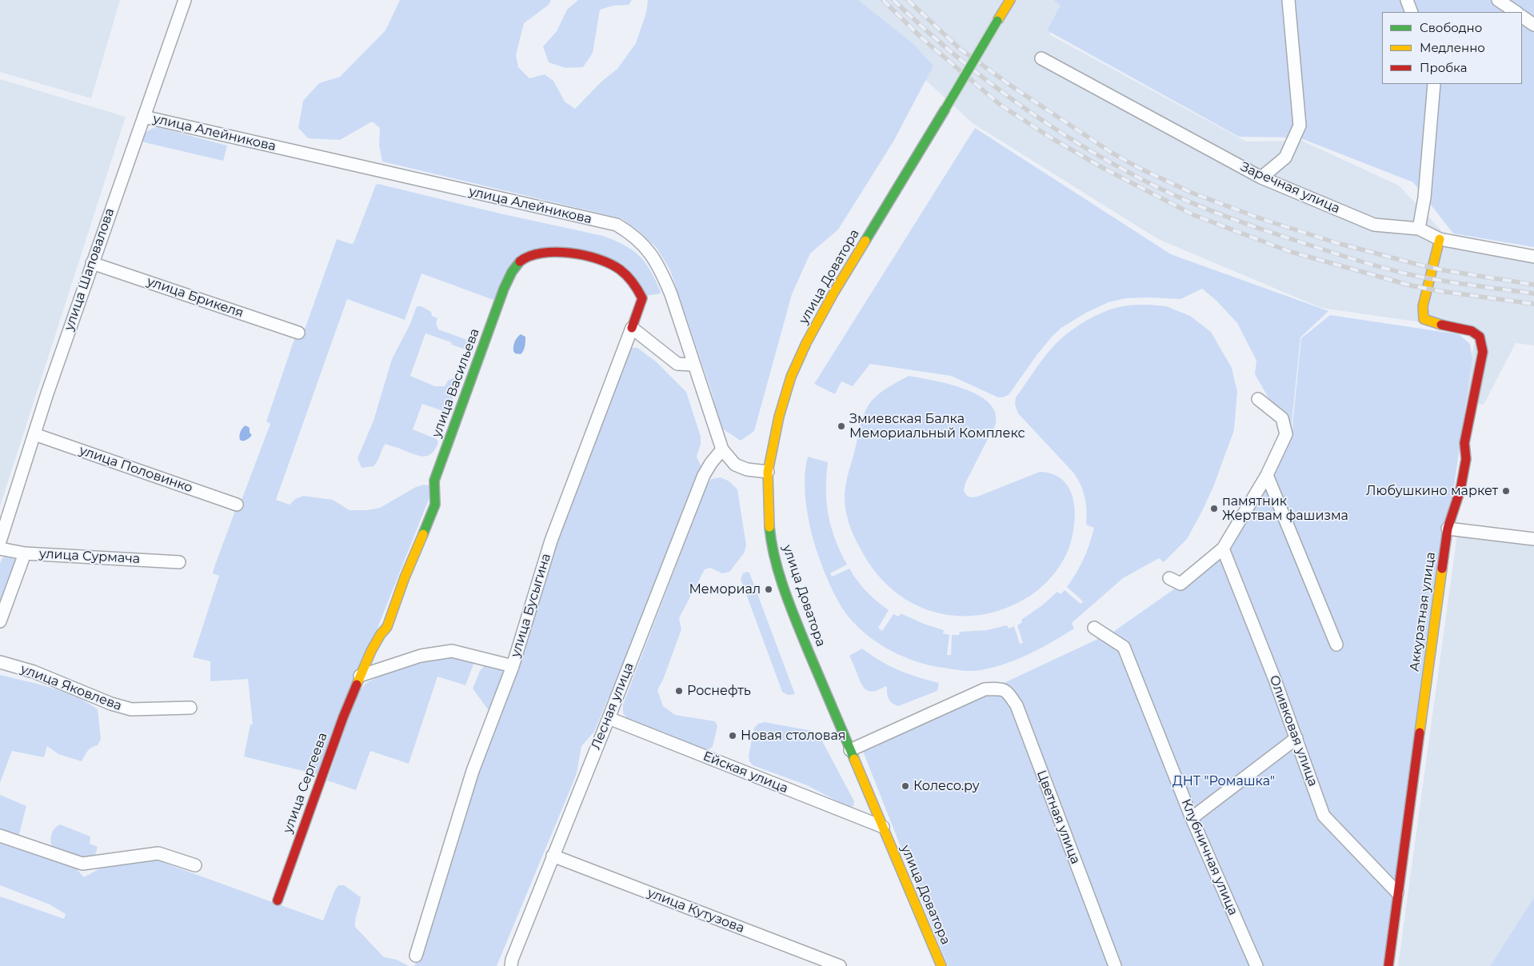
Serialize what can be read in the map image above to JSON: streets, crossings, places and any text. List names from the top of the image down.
{
  "streets": {
    "street": [
      "улица Алейникова",
      "Заречная улица",
      "улица Шаповалова",
      "улица Доватора",
      "улица Брикеля",
      "улица Васильева",
      "улица Половинко",
      "улица Сурмача",
      "улица Бусыгина",
      "Аккуратная улица",
      "улица Яковлева",
      "Лесная улица",
      "Оливковая улица",
      "Ейская улица",
      "улица Сергеева",
      "Цветная улица",
      "Клубничная улица",
      "улица Кутузова"
    ]
  },
  "crossings": [
    ["улица Алейникова", "улица Шаповалова"],
    ["улица Алейникова", "улица Доватора"],
    ["улица Алейникова", "Лесная улица"],
    ["Заречная улица", "Аккуратная улица"],
    ["улица Шаповалова", "улица Брикеля"],
    ["улица Шаповалова", "улица Половинко"],
    ["улица Доватора", "Ейская улица"],
    ["улица Доватора", "Цветная улица"],
    ["улица Васильева", "улица Бусыгина"],
    ["улица Васильева", "улица Сергеева"],
    ["Аккуратная улица", "Оливковая улица"],
    ["Лесная улица", "Ейская улица"],
    ["Лесная улица", "улица Кутузова"]
  ],
  "parks": ["ДНТ \"Ромашка\""],
  "places": [
    "Змиевская Балка Мемориальный Комплекс",
    "Любушкино маркет",
    "памятник Жертвам фашизма",
    "Мемориал",
    "Роснефть",
    "Новая столовая",
    "Колесо.ру"
  ],
  "legend": ["Свободно", "Медленно", "Пробка"]
}
